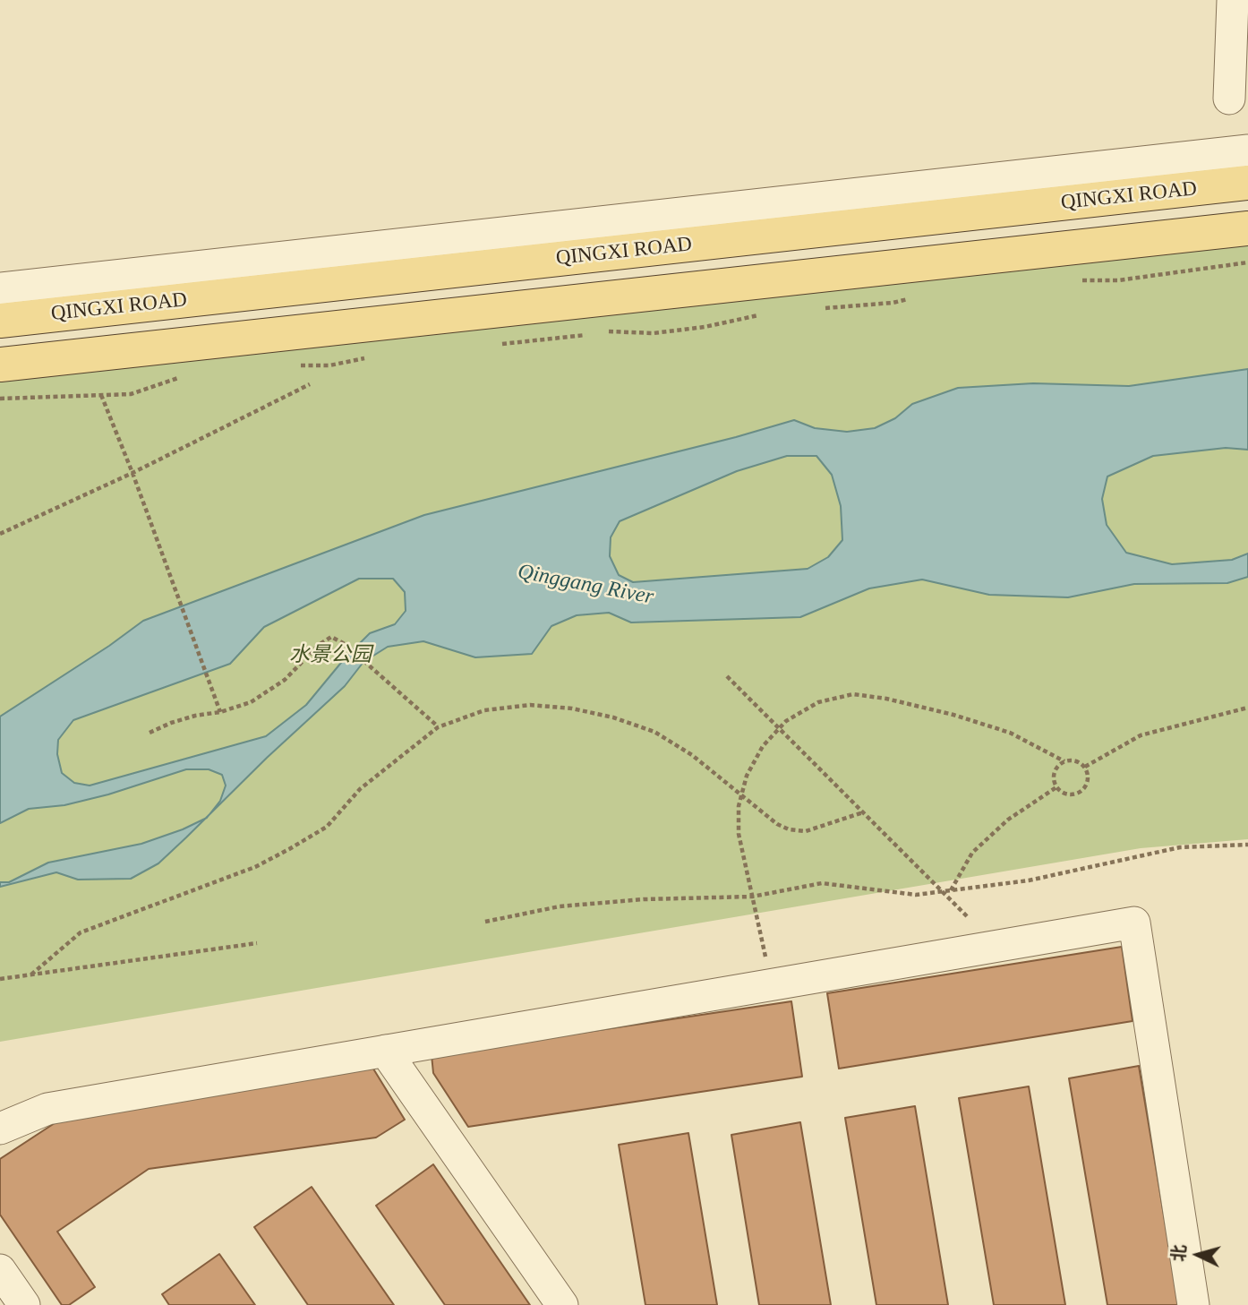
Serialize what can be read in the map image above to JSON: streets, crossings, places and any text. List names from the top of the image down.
{
  "streets": {
    "main road": ["QINGXI ROAD"]
  },
  "water": ["Qinggang River"],
  "parks": ["水景公园"],
  "north": "left"
}
